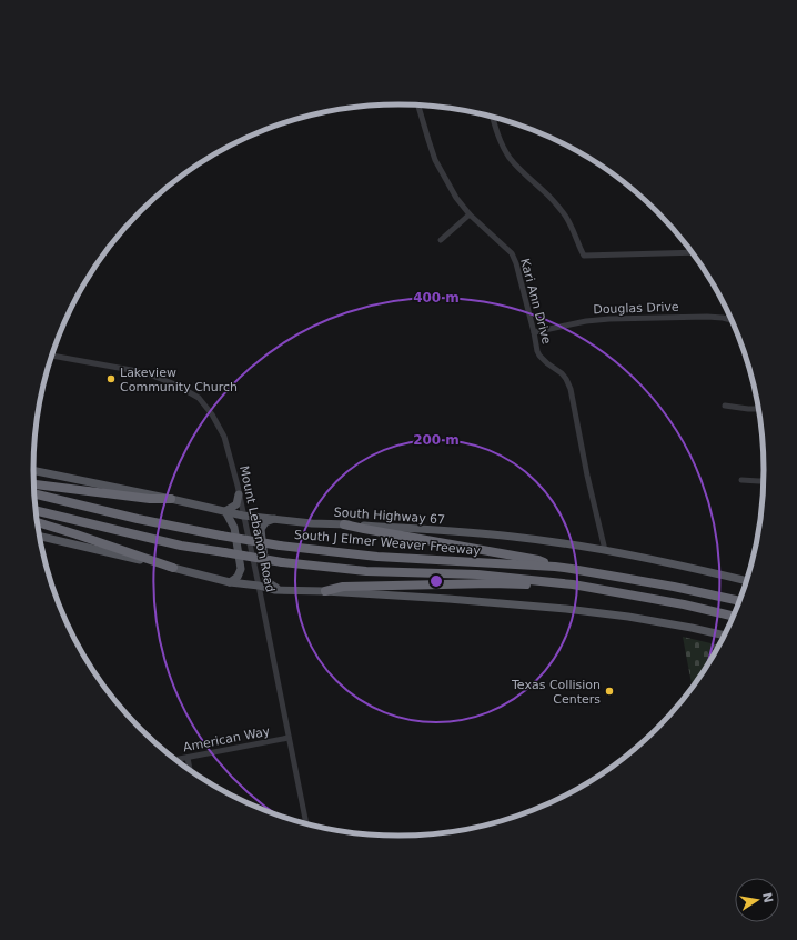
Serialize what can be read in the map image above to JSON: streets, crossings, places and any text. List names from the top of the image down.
{
  "streets": {
    "highway": ["South J Elmer Weaver Freeway"],
    "main road": ["South Highway 67"],
    "street": [
      "Kari Ann Drive",
      "Douglas Drive",
      "Mount Lebanon Road",
      "American Way"
    ]
  },
  "crossings": [
    ["Kari Ann Drive", "Douglas Drive"],
    ["Kari Ann Drive", "South Highway 67"],
    ["South Highway 67", "Mount Lebanon Road"],
    ["Mount Lebanon Road", "American Way"]
  ],
  "places": ["Lakeview Community Church", "Texas Collision Centers"],
  "north": "right",
  "rings": ["400 m", "200 m"]
}
